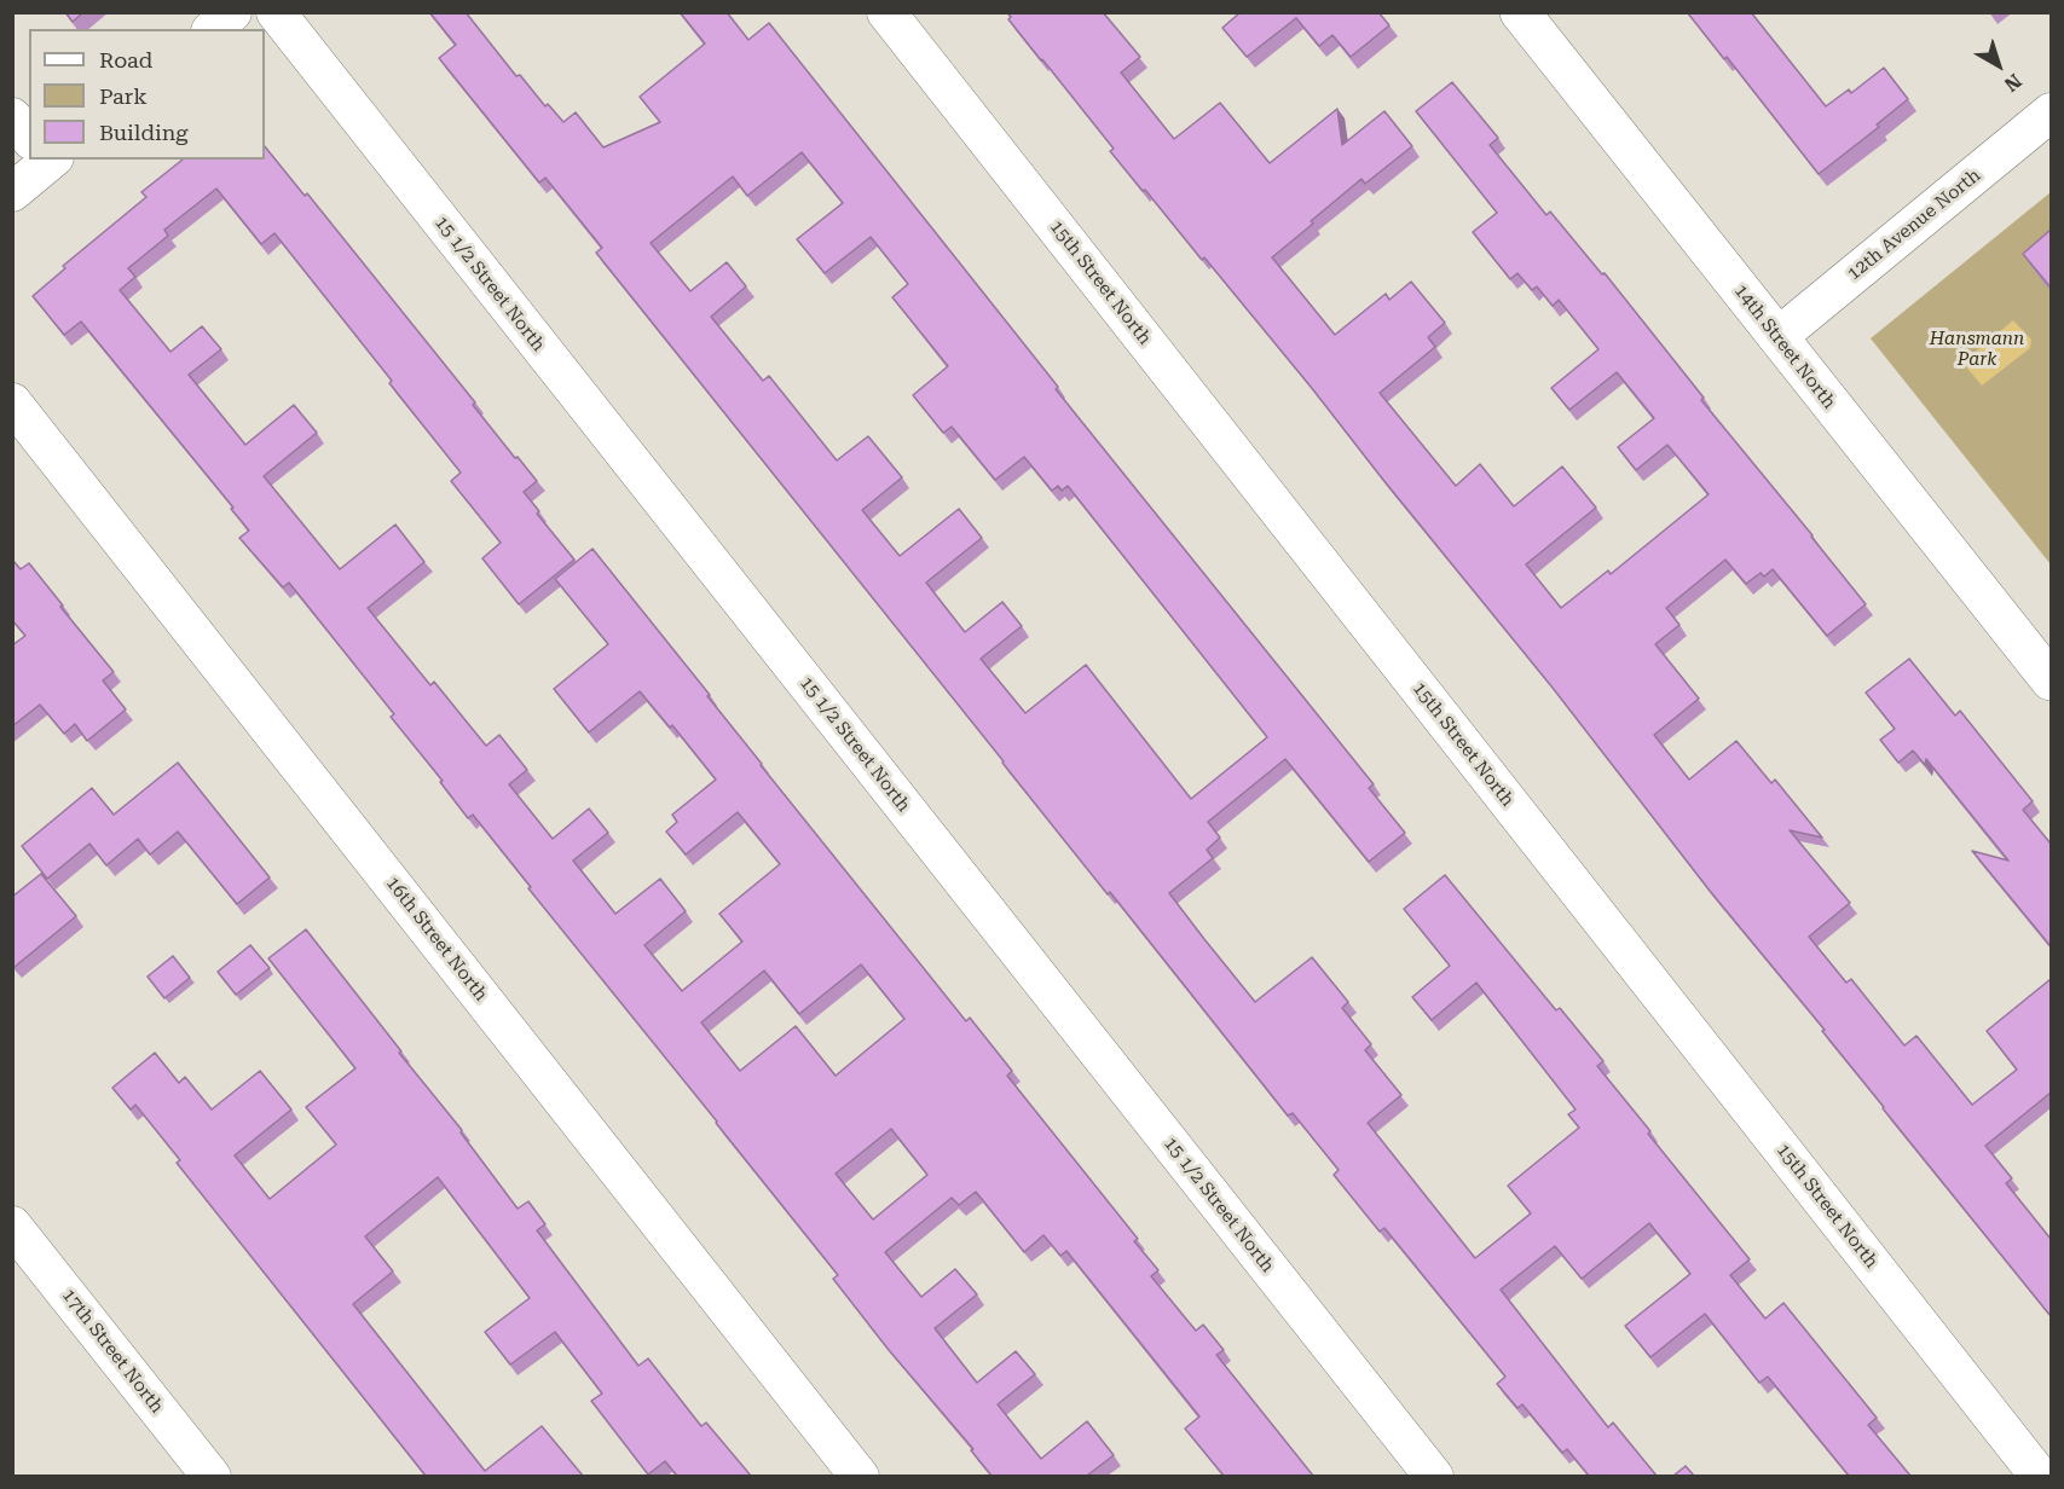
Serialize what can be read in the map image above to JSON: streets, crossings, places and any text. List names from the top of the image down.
{
  "streets": {
    "street": [
      "12th Avenue North",
      "15th Street North",
      "15 1/2 Street North",
      "14th Street North",
      "16th Street North",
      "17th Street North"
    ]
  },
  "crossings": [
    ["12th Avenue North", "14th Street North"]
  ],
  "parks": ["Hansmann Park"],
  "legend": ["Road", "Park", "Building"],
  "north": "bottom right"
}
